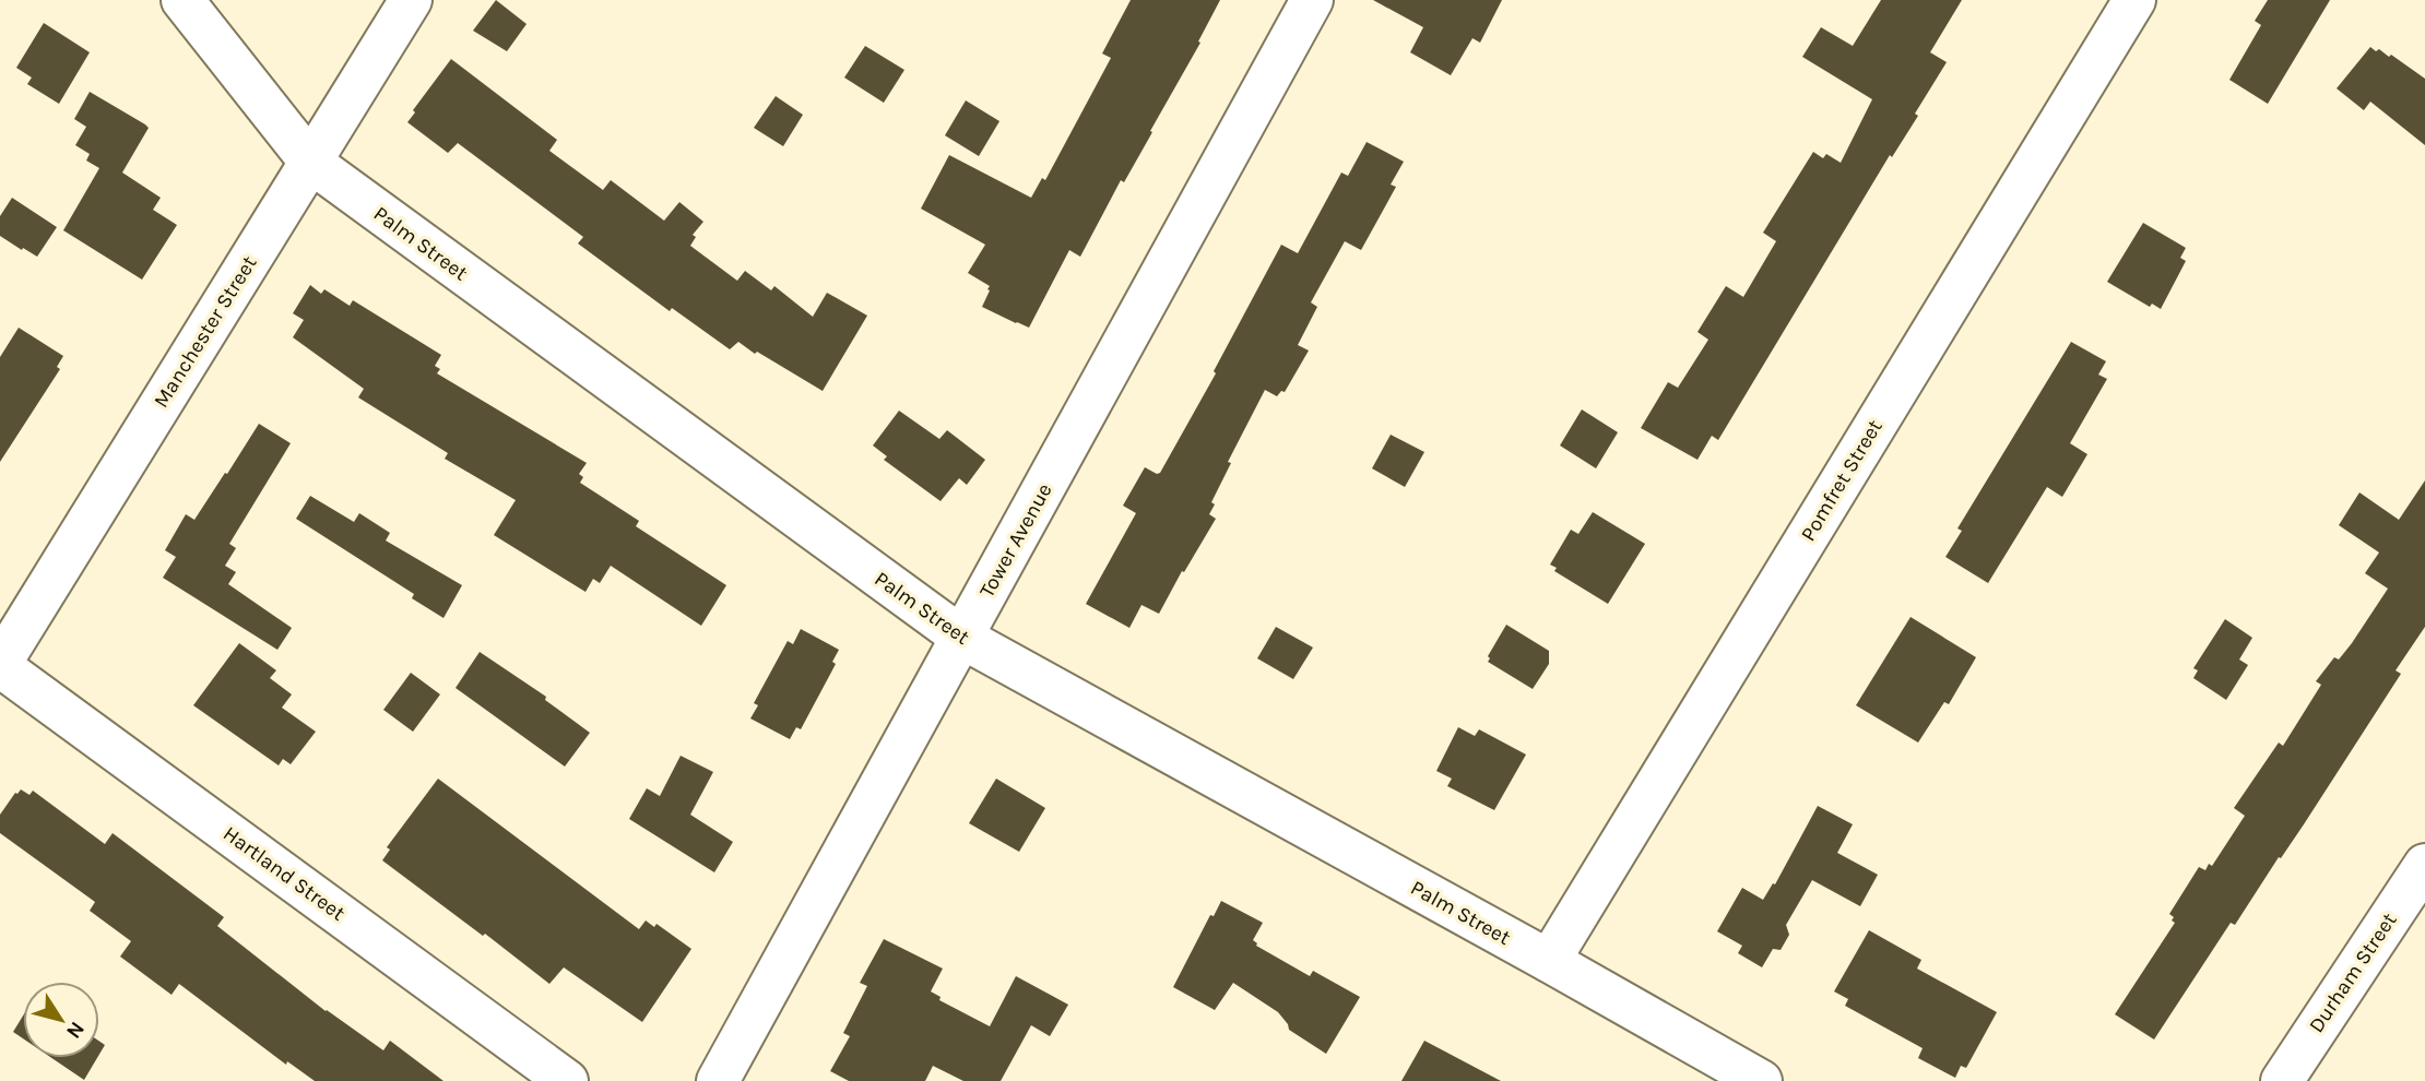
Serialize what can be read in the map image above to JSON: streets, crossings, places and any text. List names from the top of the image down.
{
  "streets": {
    "street": [
      "Palm Street",
      "Manchester Street",
      "Pomfret Street",
      "Tower Avenue",
      "Hartland Street",
      "Durham Street"
    ]
  },
  "crossings": [
    ["Palm Street", "Manchester Street"],
    ["Palm Street", "Pomfret Street"],
    ["Palm Street", "Tower Avenue"],
    ["Manchester Street", "Hartland Street"]
  ],
  "north": "bottom right"
}
